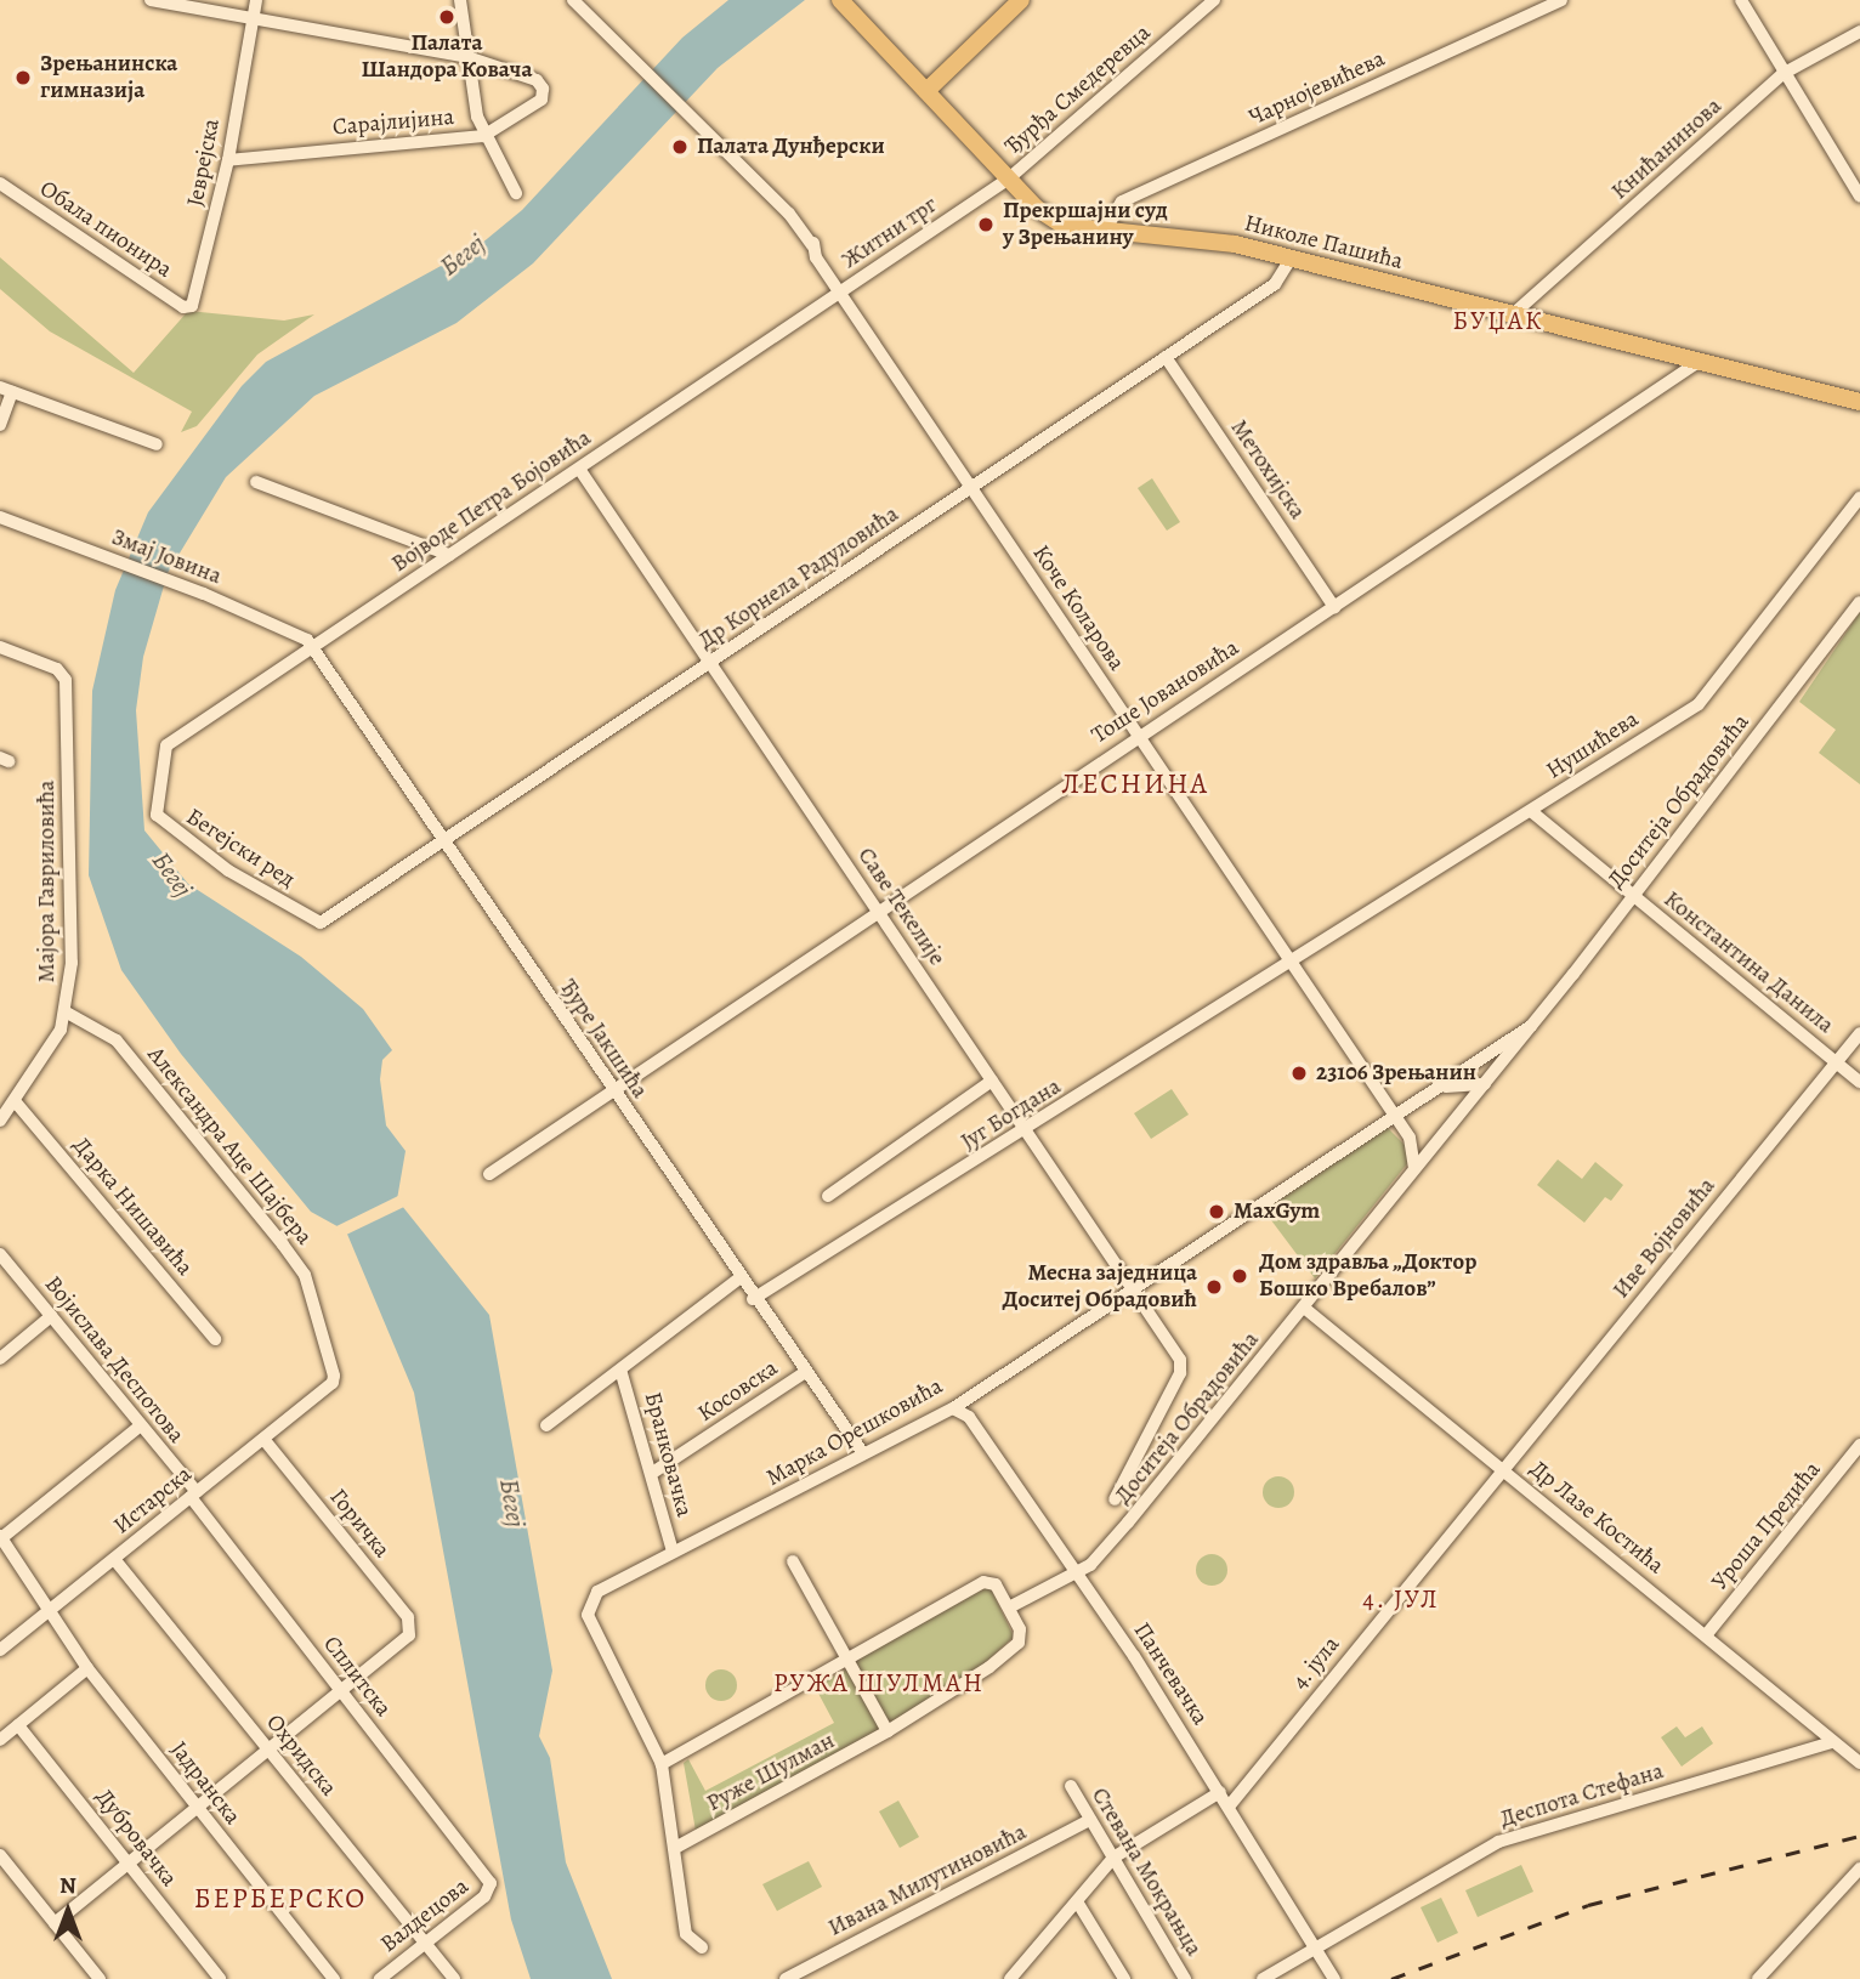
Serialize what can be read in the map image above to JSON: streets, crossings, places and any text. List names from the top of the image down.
{
  "streets": {
    "main road": ["Николе Пашића"],
    "street": [
      "Чарнојевићева",
      "Ђурђа Смедеревца",
      "Сарајлијина",
      "Книћанинова",
      "Јеврејска",
      "Обала пионира",
      "Житни трг",
      "Метохијска",
      "Војводе Петра Бојовића",
      "Змај Јовина",
      "Др Корнела Радуловића",
      "Коче Коларова",
      "Тоше Јовановића",
      "Нушићева",
      "Доситеја Обрадовића",
      "Бегејски ред",
      "Мајора Гавриловића",
      "Саве Текелије",
      "Константина Данила",
      "Ђуре Јакшића",
      "Југ Богдана",
      "Александра Аце Шајбера",
      "Дарка Нишавића",
      "Иве Војновића",
      "Војислава Деспотова",
      "Косовска",
      "Марка Орешковића",
      "Бранковачка",
      "Истарска",
      "Др Лазе Костића",
      "Горичка",
      "Уроша Предића",
      "4. јула",
      "Панчевачка",
      "Сплитска",
      "Охридска",
      "Руже Шулман",
      "Јадранска",
      "Деспота Стефана",
      "Дубровачка",
      "Стевана Мокрањца",
      "Ивана Милутиновића",
      "Валдецова"
    ]
  },
  "crossings": [
    ["Чарнојевићева", "Николе Пашића"],
    ["Ђурђа Смедеревца", "Житни трг"],
    ["Ђурђа Смедеревца", "Николе Пашића"],
    ["Сарајлијина", "Јеврејска"],
    ["Книћанинова", "Николе Пашића"],
    ["Јеврејска", "Обала пионира"],
    ["Житни трг", "Николе Пашића"],
    ["Житни трг", "Војводе Петра Бојовића"],
    ["Житни трг", "Коче Коларова"],
    ["Николе Пашића", "Др Корнела Радуловића"],
    ["Николе Пашића", "Тоше Јовановића"],
    ["Метохијска", "Др Корнела Радуловића"],
    ["Метохијска", "Тоше Јовановића"],
    ["Војводе Петра Бојовића", "Змај Јовина"],
    ["Војводе Петра Бојовића", "Коче Коларова"],
    ["Војводе Петра Бојовића", "Бегејски ред"],
    ["Војводе Петра Бојовића", "Саве Текелије"],
    ["Војводе Петра Бојовића", "Ђуре Јакшића"],
    ["Змај Јовина", "Ђуре Јакшића"],
    ["Др Корнела Радуловића", "Коче Коларова"],
    ["Др Корнела Радуловића", "Бегејски ред"],
    ["Др Корнела Радуловића", "Саве Текелије"],
    ["Др Корнела Радуловића", "Ђуре Јакшића"],
    ["Коче Коларова", "Тоше Јовановића"],
    ["Коче Коларова", "Нушићева"],
    ["Коче Коларова", "Доситеја Обрадовића"],
    ["Коче Коларова", "Југ Богдана"],
    ["Тоше Јовановића", "Саве Текелије"],
    ["Тоше Јовановића", "Ђуре Јакшића"],
    ["Нушићева", "Константина Данила"],
    ["Нушићева", "Југ Богдана"],
    ["Доситеја Обрадовића", "Константина Данила"],
    ["Доситеја Обрадовића", "Др Лазе Костића"],
    ["Доситеја Обрадовића", "Панчевачка"],
    ["Мајора Гавриловића", "Александра Аце Шајбера"],
    ["Мајора Гавриловића", "Дарка Нишавића"],
    ["Саве Текелије", "Југ Богдана"],
    ["Саве Текелије", "Марка Орешковића"],
    ["Константина Данила", "Иве Војновића"],
    ["Ђуре Јакшића", "Југ Богдана"],
    ["Ђуре Јакшића", "Косовска"],
    ["Ђуре Јакшића", "Марка Орешковића"],
    ["Александра Аце Шајбера", "Истарска"],
    ["Иве Војновића", "Др Лазе Костића"],
    ["Иве Војновића", "4. јула"],
    ["Војислава Деспотова", "Истарска"],
    ["Војислава Деспотова", "Сплитска"],
    ["Косовска", "Бранковачка"],
    ["Марка Орешковића", "Бранковачка"],
    ["Марка Орешковића", "Панчевачка"],
    ["Истарска", "Горичка"],
    ["Истарска", "Сплитска"],
    ["Истарска", "Охридска"],
    ["Истарска", "Јадранска"],
    ["Др Лазе Костића", "Уроша Предића"],
    ["Др Лазе Костића", "4. јула"],
    ["Др Лазе Костића", "Деспота Стефана"],
    ["Горичка", "Сплитска"],
    ["4. јула", "Панчевачка"],
    ["Панчевачка", "Деспота Стефана"],
    ["Сплитска", "Валдецова"],
    ["Охридска", "Валдецова"],
    ["Стевана Мокрањца", "Ивана Милутиновића"]
  ],
  "districts": [
    "БУЏАК",
    "ЛЕСНИНА",
    "4. ЈУЛ",
    "РУЖА ШУЛМАН",
    "БЕРБЕРСКО"
  ],
  "water": ["Бегеј"],
  "places": [
    "Палата Шандора Ковача",
    "Зрењанинска гимназија",
    "Палата Дунђерски",
    "Прекршајни суд у Зрењанину",
    "23106 Зрењанин",
    "MaxGym",
    "Дом здравља „Доктор Бошко Вребалов”",
    "Месна заједница Доситеј Обрадовић"
  ],
  "north": "top"
}
